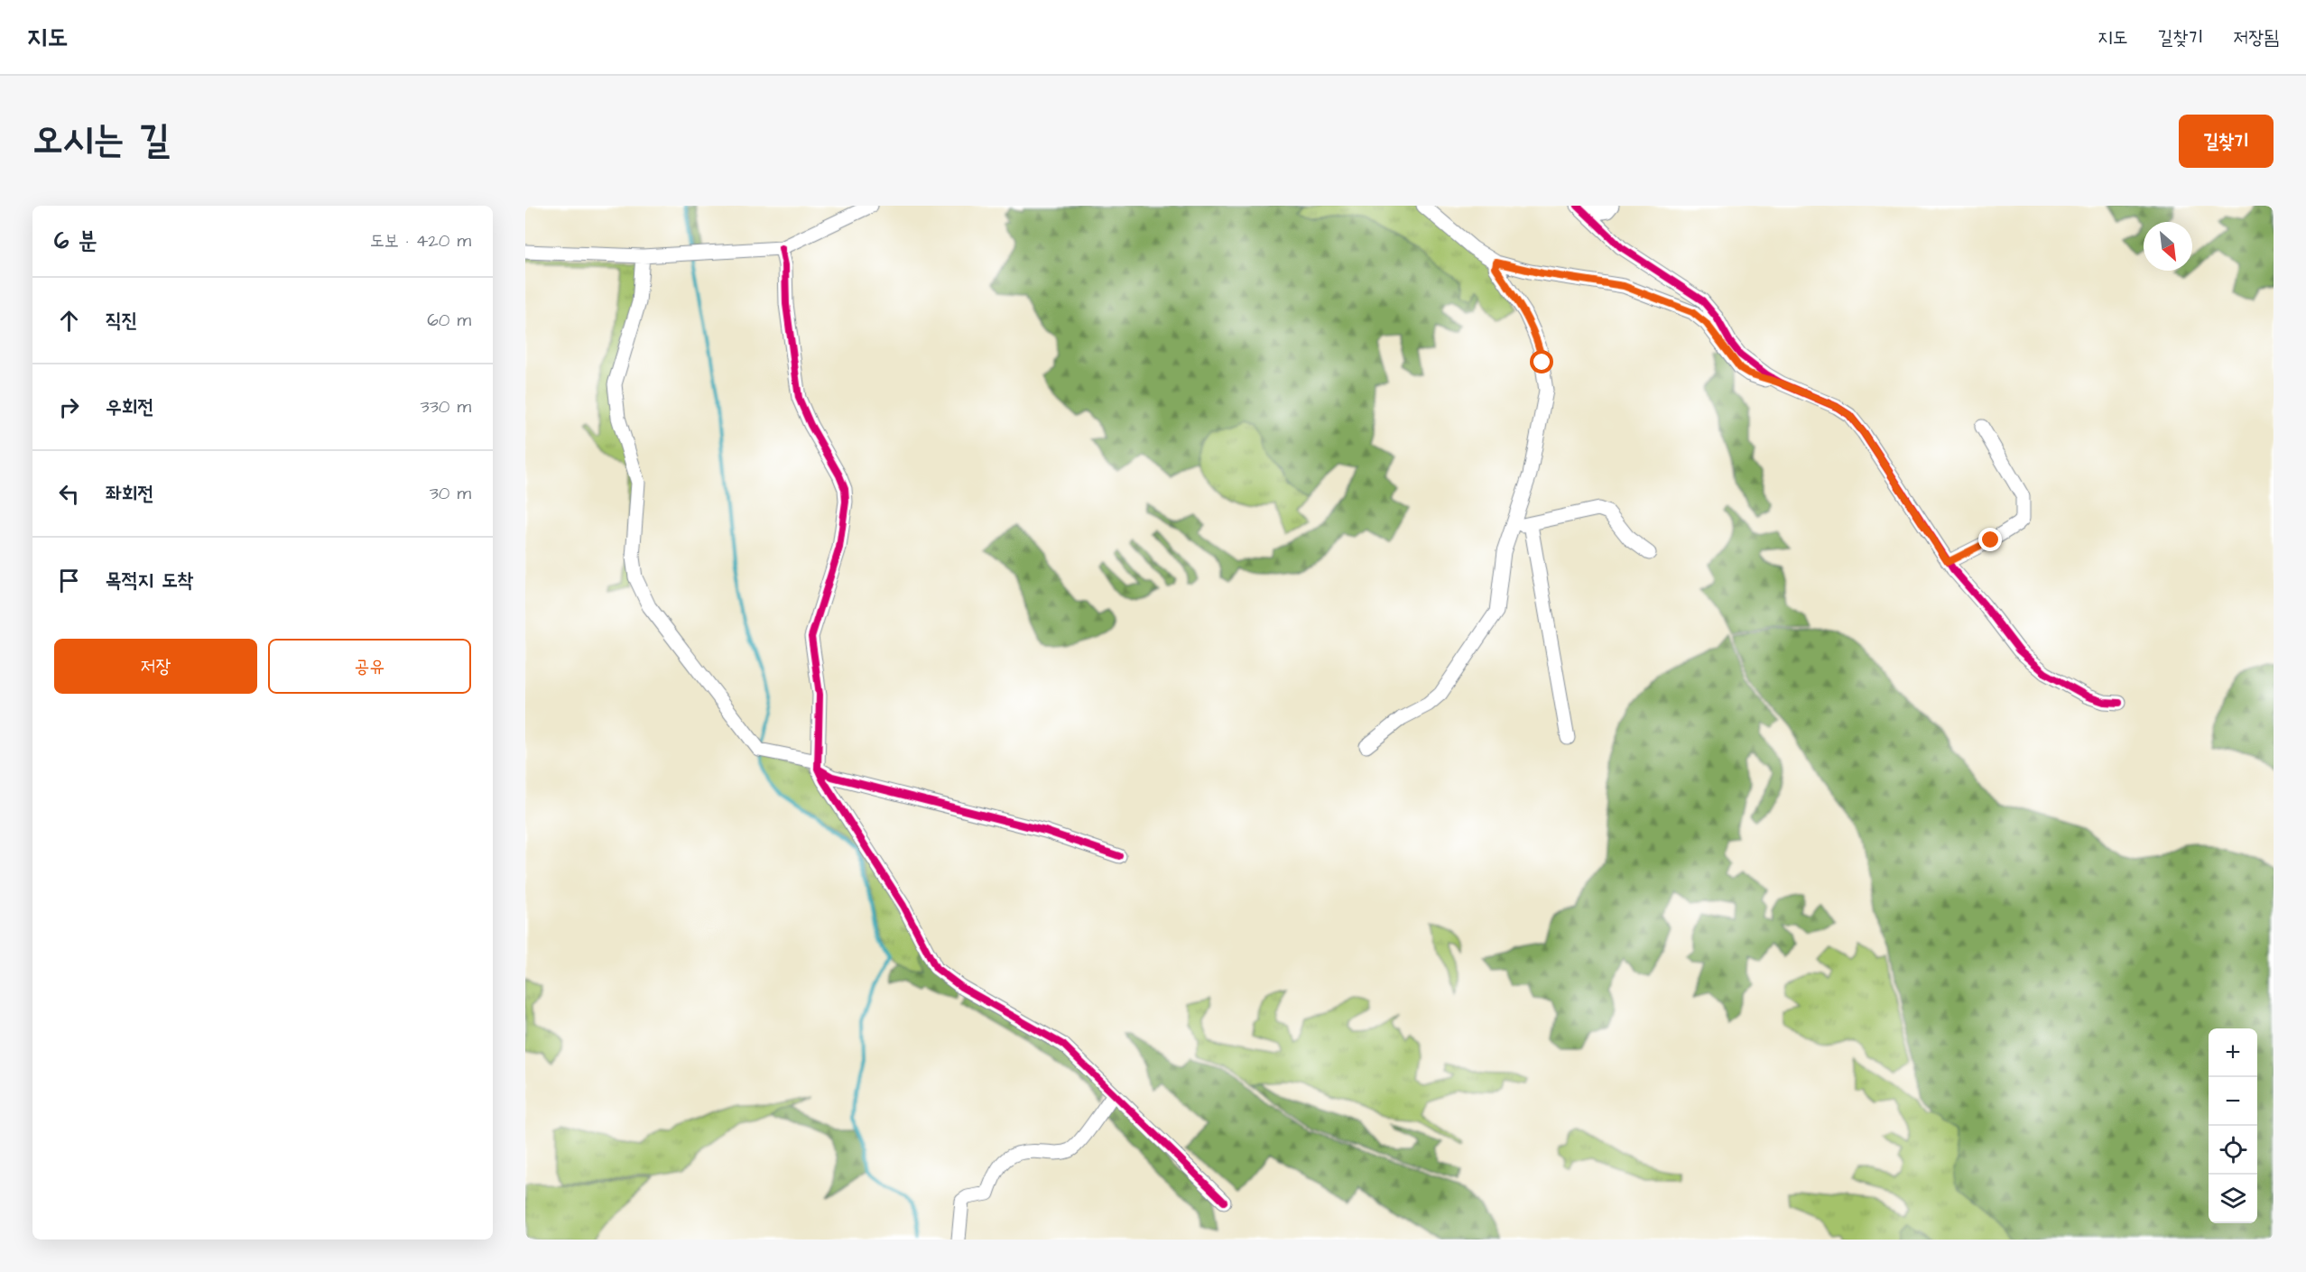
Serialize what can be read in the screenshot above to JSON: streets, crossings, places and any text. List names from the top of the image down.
{
  "north": "bottom right",
  "page": {
    "header": "지도",
    "nav": ["지도", "길찾기", "저장됨"],
    "title": "오시는 길",
    "buttons": [
      "길찾기",
      ["저장", "공유"]
    ],
    "heading": ["6 분", "도보 · 420 m"],
    "list": [
      ["직진", "60 m"],
      ["우회전", "330 m"],
      ["좌회전", "30 m"],
      "목적지 도착"
    ],
    "map_buttons": ["+", "−"]
  }
}
